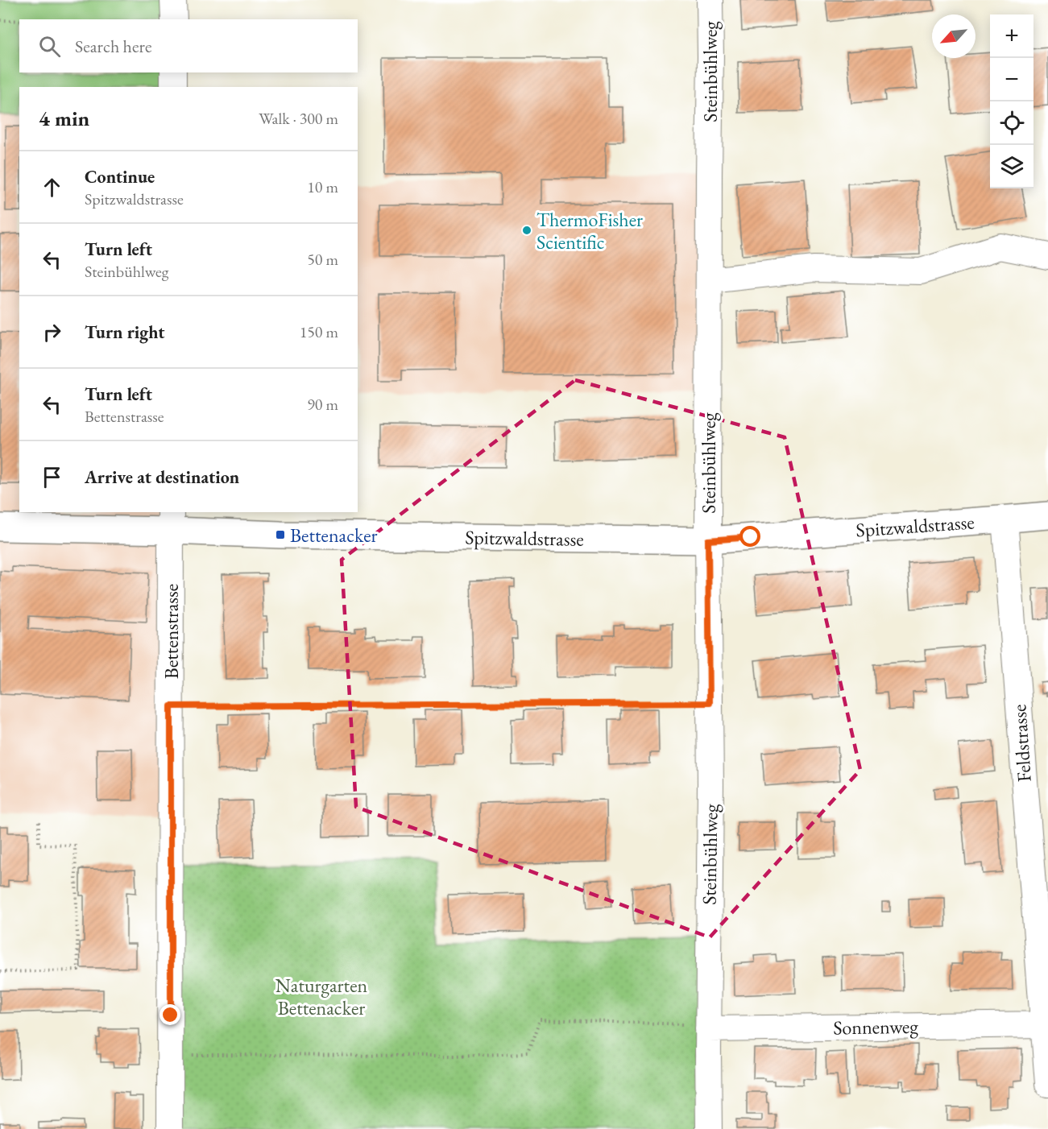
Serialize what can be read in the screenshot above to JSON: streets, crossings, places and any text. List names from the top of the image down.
{
  "streets": {
    "street": [
      "Steinbühlweg",
      "Spitzwaldstrasse",
      "Bettenstrasse",
      "Feldstrasse",
      "Sonnenweg"
    ]
  },
  "crossings": [
    ["Steinbühlweg", "Spitzwaldstrasse"],
    ["Steinbühlweg", "Sonnenweg"],
    ["Spitzwaldstrasse", "Bettenstrasse"],
    ["Spitzwaldstrasse", "Feldstrasse"],
    ["Feldstrasse", "Sonnenweg"]
  ],
  "parks": ["Naturgarten Bettenacker"],
  "places": {
    "other": ["ThermoFisher Scientific"],
    "transit": ["Bettenacker"]
  },
  "north": "bottom left",
  "page": {
    "map_buttons": ["+", "−"],
    "search": "Search here",
    "heading": ["4 min", "Walk · 300 m"],
    "list": [
      ["Continue", "Spitzwaldstrasse", "10 m"],
      ["Turn left", "Steinbühlweg", "50 m"],
      ["Turn right", "150 m"],
      ["Turn left", "Bettenstrasse", "90 m"],
      "Arrive at destination"
    ]
  }
}
